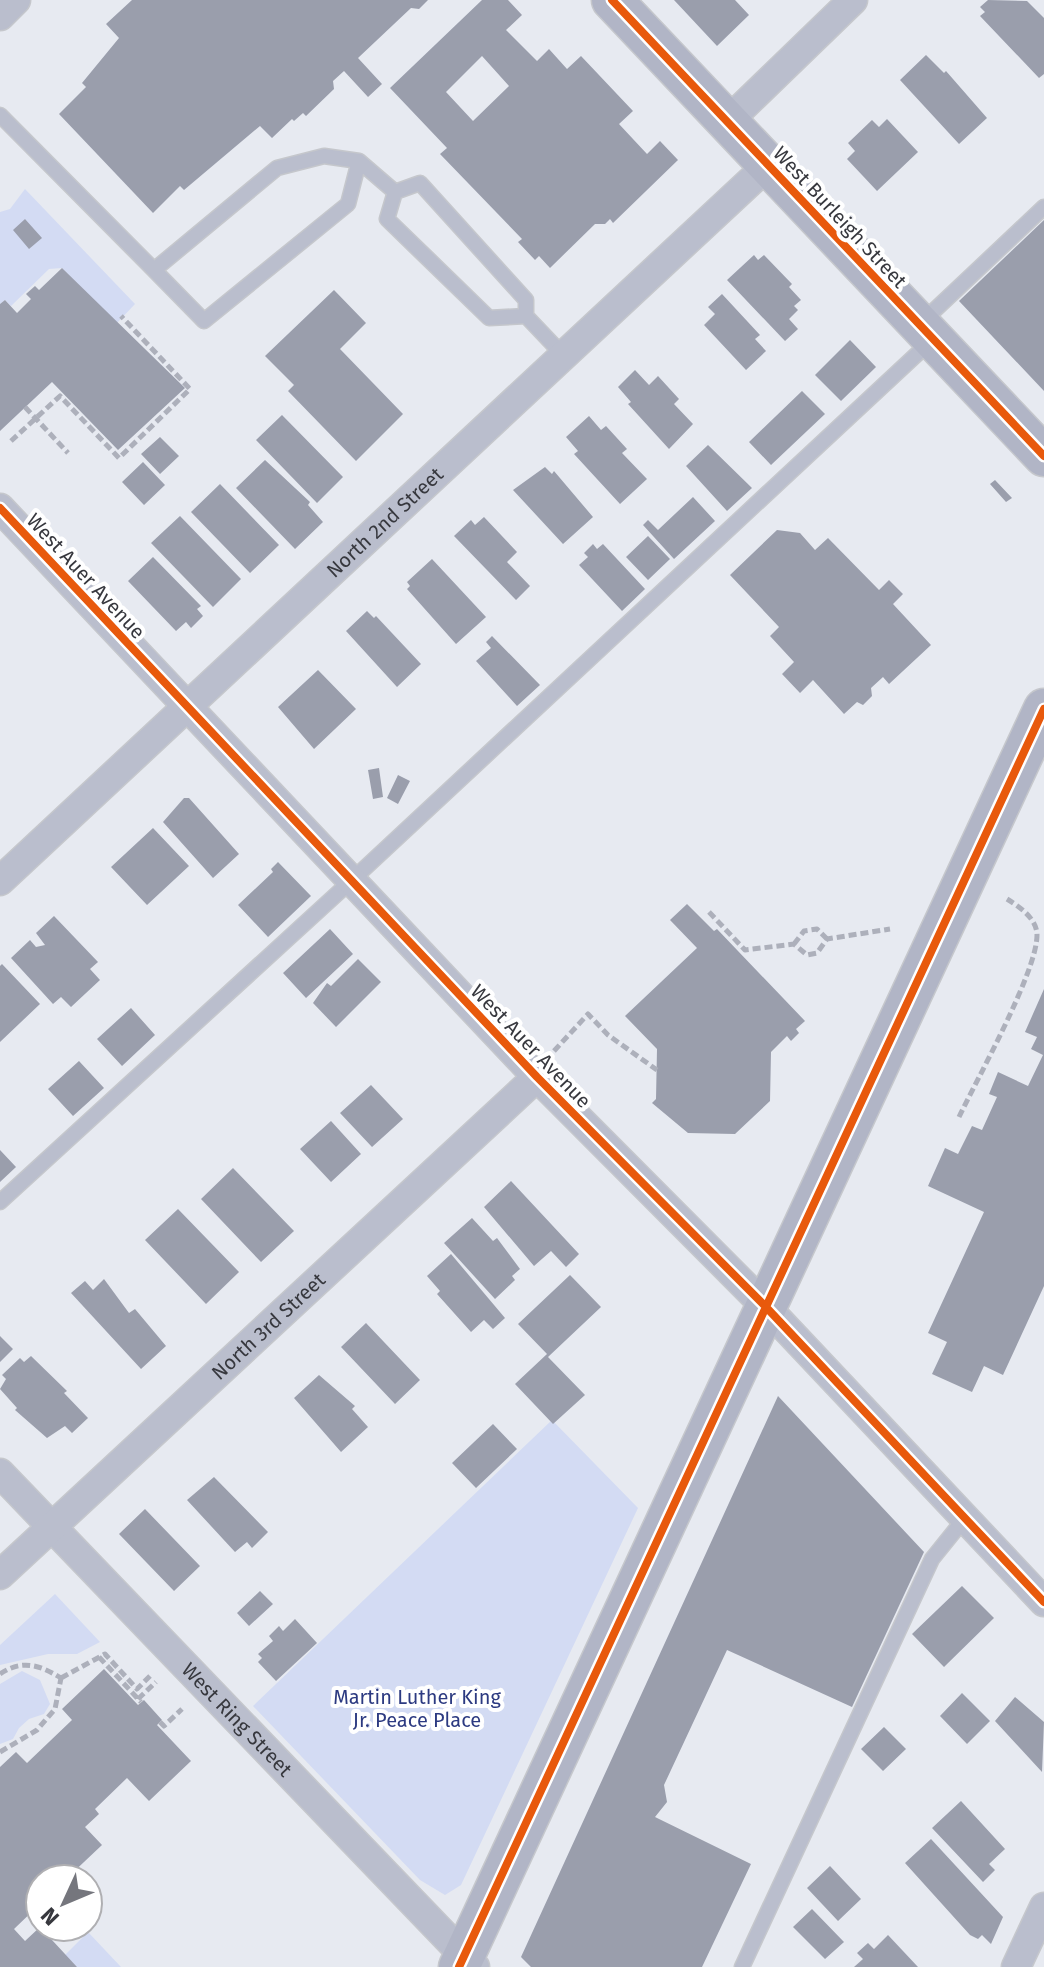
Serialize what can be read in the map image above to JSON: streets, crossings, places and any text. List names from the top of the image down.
{
  "streets": {
    "main road": ["West Burleigh Street"],
    "street": [
      "North 2nd Street",
      "West Auer Avenue",
      "North 3rd Street",
      "West Ring Street"
    ]
  },
  "crossings": [
    ["West Burleigh Street", "North 2nd Street"],
    ["North 2nd Street", "West Auer Avenue"],
    ["West Auer Avenue", "North 3rd Street"],
    ["North 3rd Street", "West Ring Street"]
  ],
  "parks": ["Martin Luther King Jr. Peace Place"],
  "north": "bottom left"
}
